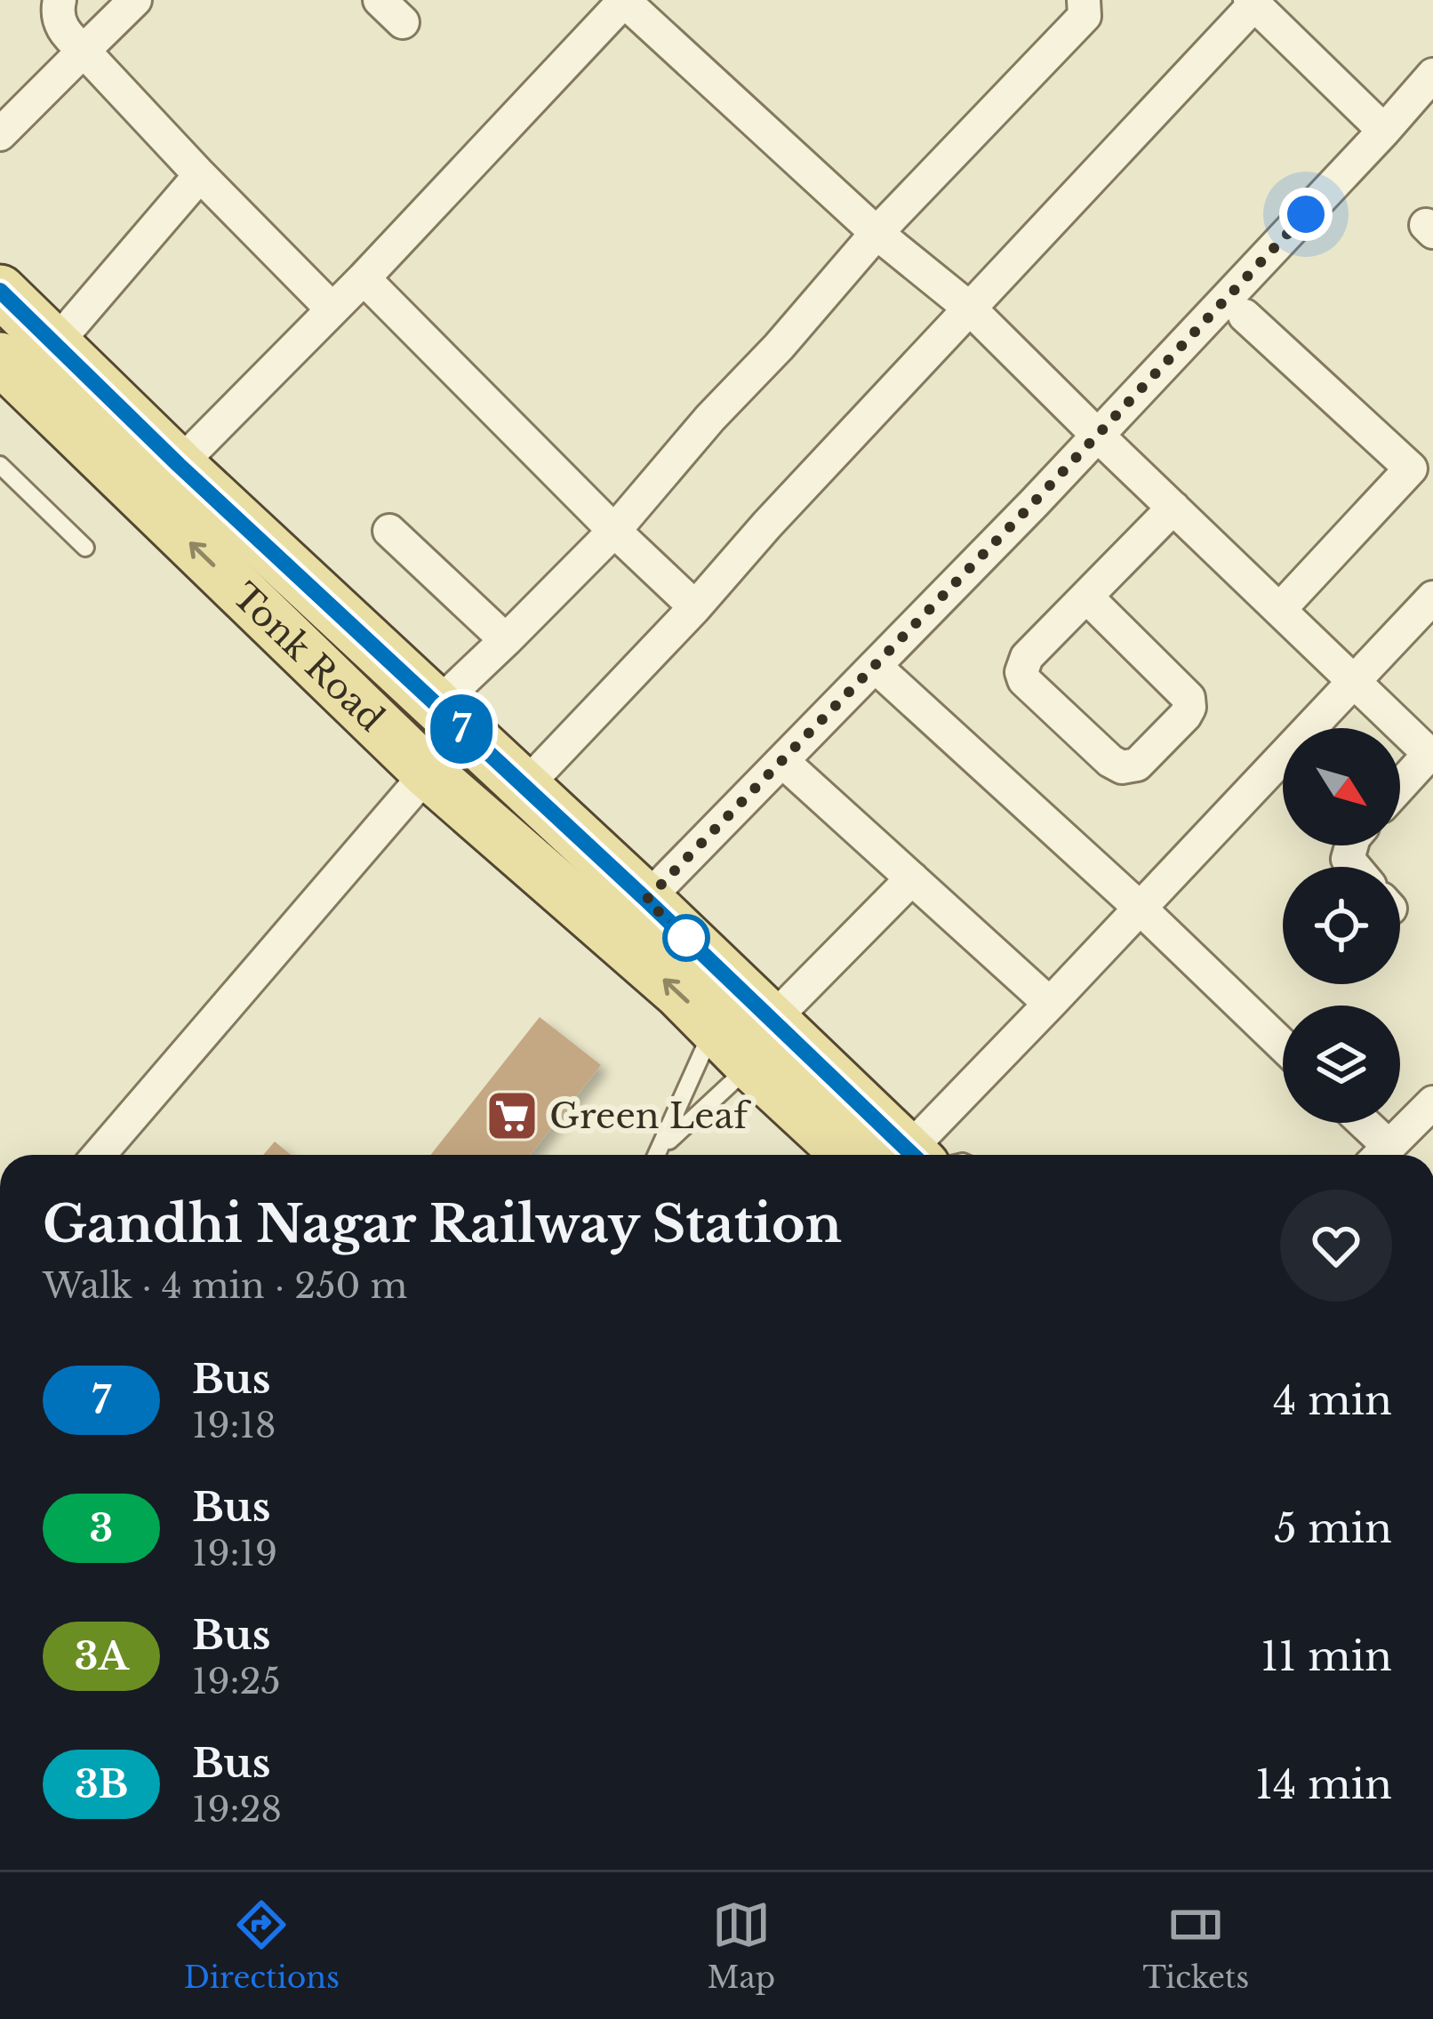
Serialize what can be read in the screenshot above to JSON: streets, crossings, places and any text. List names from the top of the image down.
{
  "streets": {
    "main road": ["Tonk Road"]
  },
  "places": {
    "supermarket": ["Green Leaf"]
  },
  "lines": ["bus line 7"],
  "north": "bottom right",
  "page": {
    "on_map": "7",
    "heading": ["Gandhi Nagar Railway Station", "Walk · 4 min · 250 m"],
    "list": [
      {
        "mark": "7",
        "name": "Bus",
        "note": "19:18",
        "value": "4 min"
      },
      {
        "mark": "3",
        "name": "Bus",
        "note": "19:19",
        "value": "5 min"
      },
      {
        "mark": "3A",
        "name": "Bus",
        "note": "19:25",
        "value": "11 min"
      },
      {
        "mark": "3B",
        "name": "Bus",
        "note": "19:28",
        "value": "14 min"
      }
    ],
    "tabs": ["Directions", "Map", "Tickets"]
  }
}
